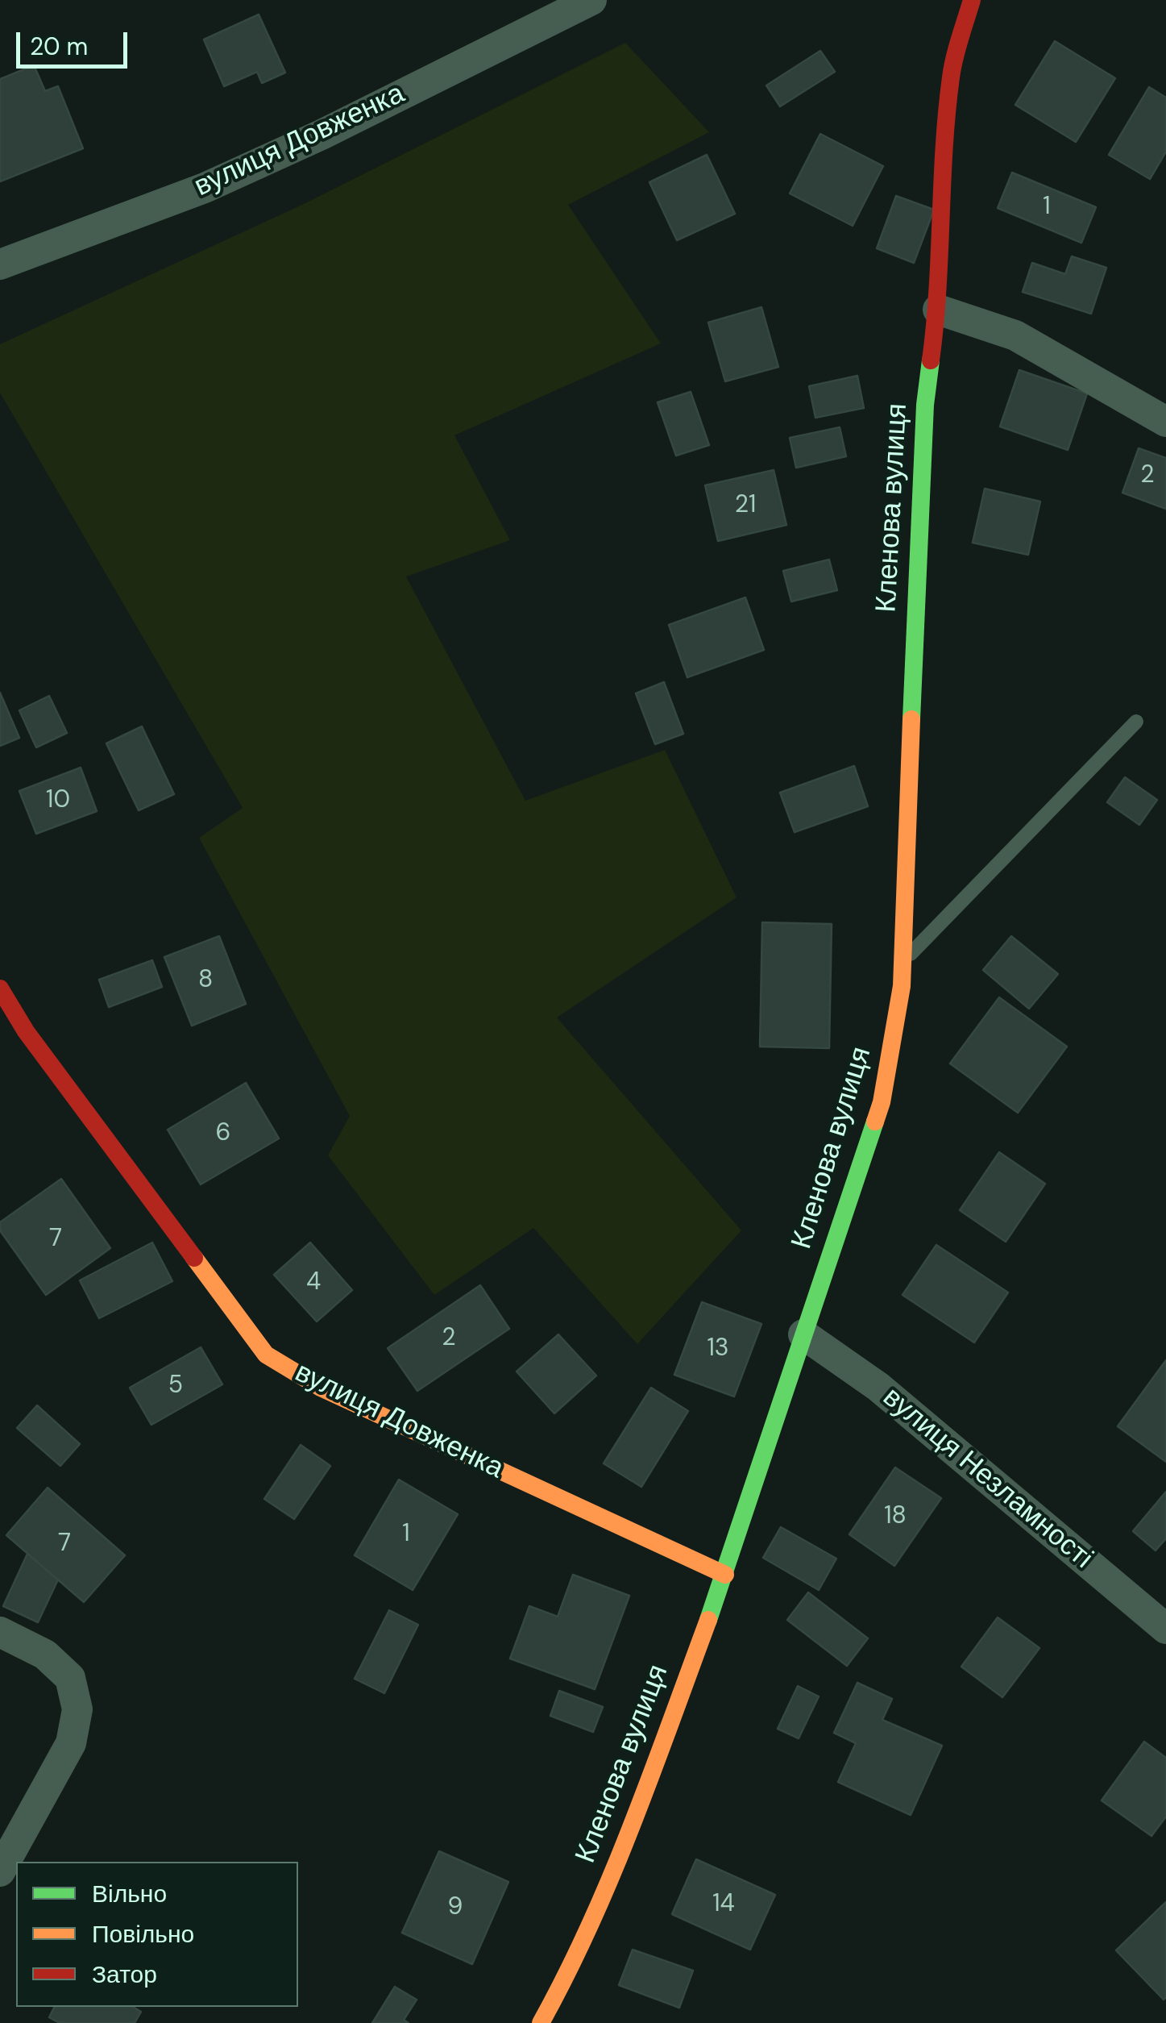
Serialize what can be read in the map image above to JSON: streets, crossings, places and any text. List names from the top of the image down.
{
  "streets": {
    "street": ["вулиця Довженка", "Кленова вулиця", "вулиця Незламності"]
  },
  "crossings": [
    ["вулиця Довженка", "Кленова вулиця"],
    ["Кленова вулиця", "вулиця Незламності"]
  ],
  "house_numbers": [
    "1",
    "2",
    "21",
    "10",
    "8",
    "6",
    "7",
    "4",
    "2",
    "13",
    "5",
    "18",
    "1",
    "7",
    "14",
    "9"
  ],
  "legend": ["Вільно", "Повільно", "Затор"],
  "scale_bar": "20 m"
}
